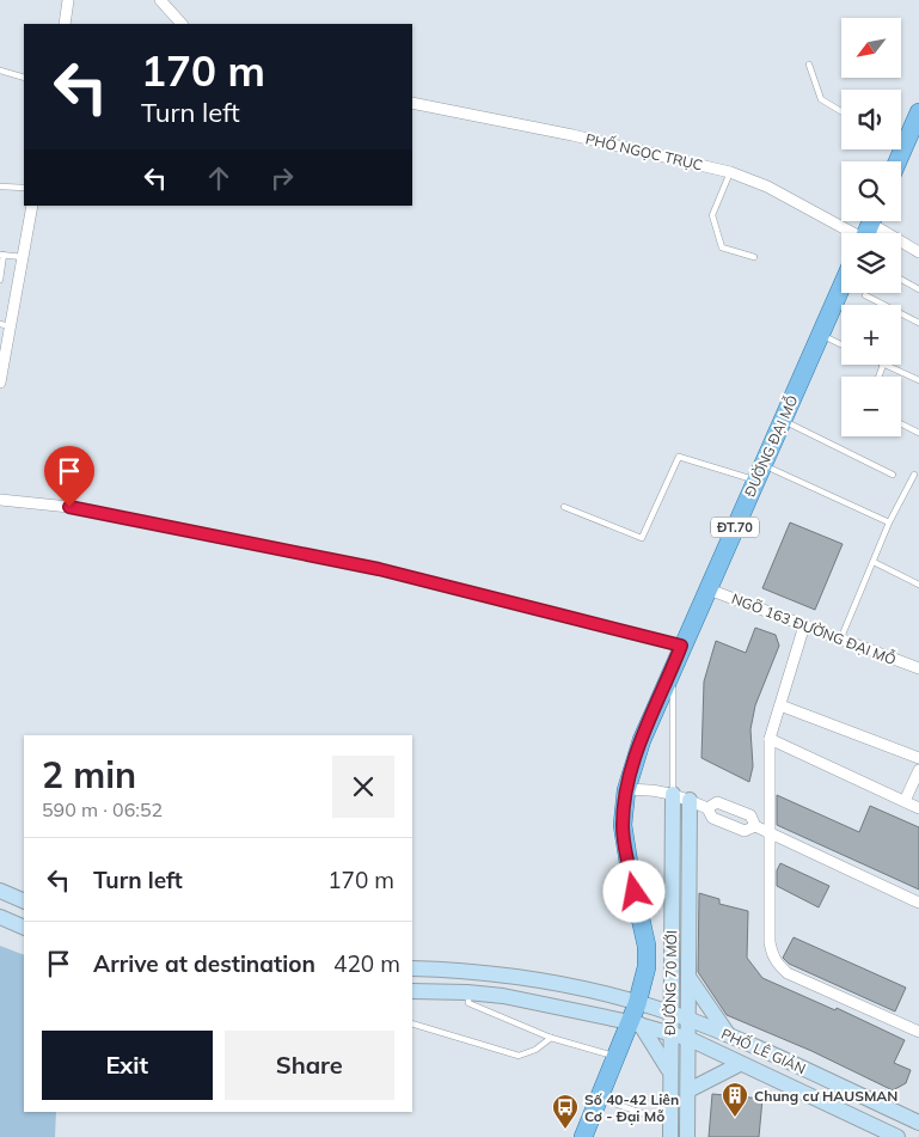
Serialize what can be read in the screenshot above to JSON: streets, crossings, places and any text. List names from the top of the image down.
{
  "streets": {
    "main road": [
      "ĐƯỜNG ĐẠI MỖ",
      "ĐT.70",
      "ĐƯỜNG 70 MỚI",
      "PHỐ LÊ GIẢN"
    ],
    "street": ["PHỐ NGỌC TRỤC", "NGÕ 163 ĐƯỜNG ĐẠI MỖ"]
  },
  "crossings": [
    ["ĐƯỜNG ĐẠI MỖ", "NGÕ 163 ĐƯỜNG ĐẠI MỖ"],
    ["ĐƯỜNG ĐẠI MỖ", "PHỐ LÊ GIẢN"],
    ["ĐƯỜNG 70 MỚI", "PHỐ LÊ GIẢN"]
  ],
  "places": {
    "building": ["Chung cư HAUSMAN"],
    "bus stop": ["Số 40-42 Liên Cơ - Đại Mỗ"]
  },
  "north": "bottom left",
  "page": {
    "map_buttons": ["+", "−"],
    "turn": ["170 m", "Turn left"],
    "heading": ["2 min", "590 m · 06:52"],
    "list": [
      {
        "name": "Turn left",
        "value": "170 m"
      },
      {
        "name": "Arrive at destination",
        "value": "420 m"
      }
    ],
    "buttons": ["Exit", "Share"]
  }
}
